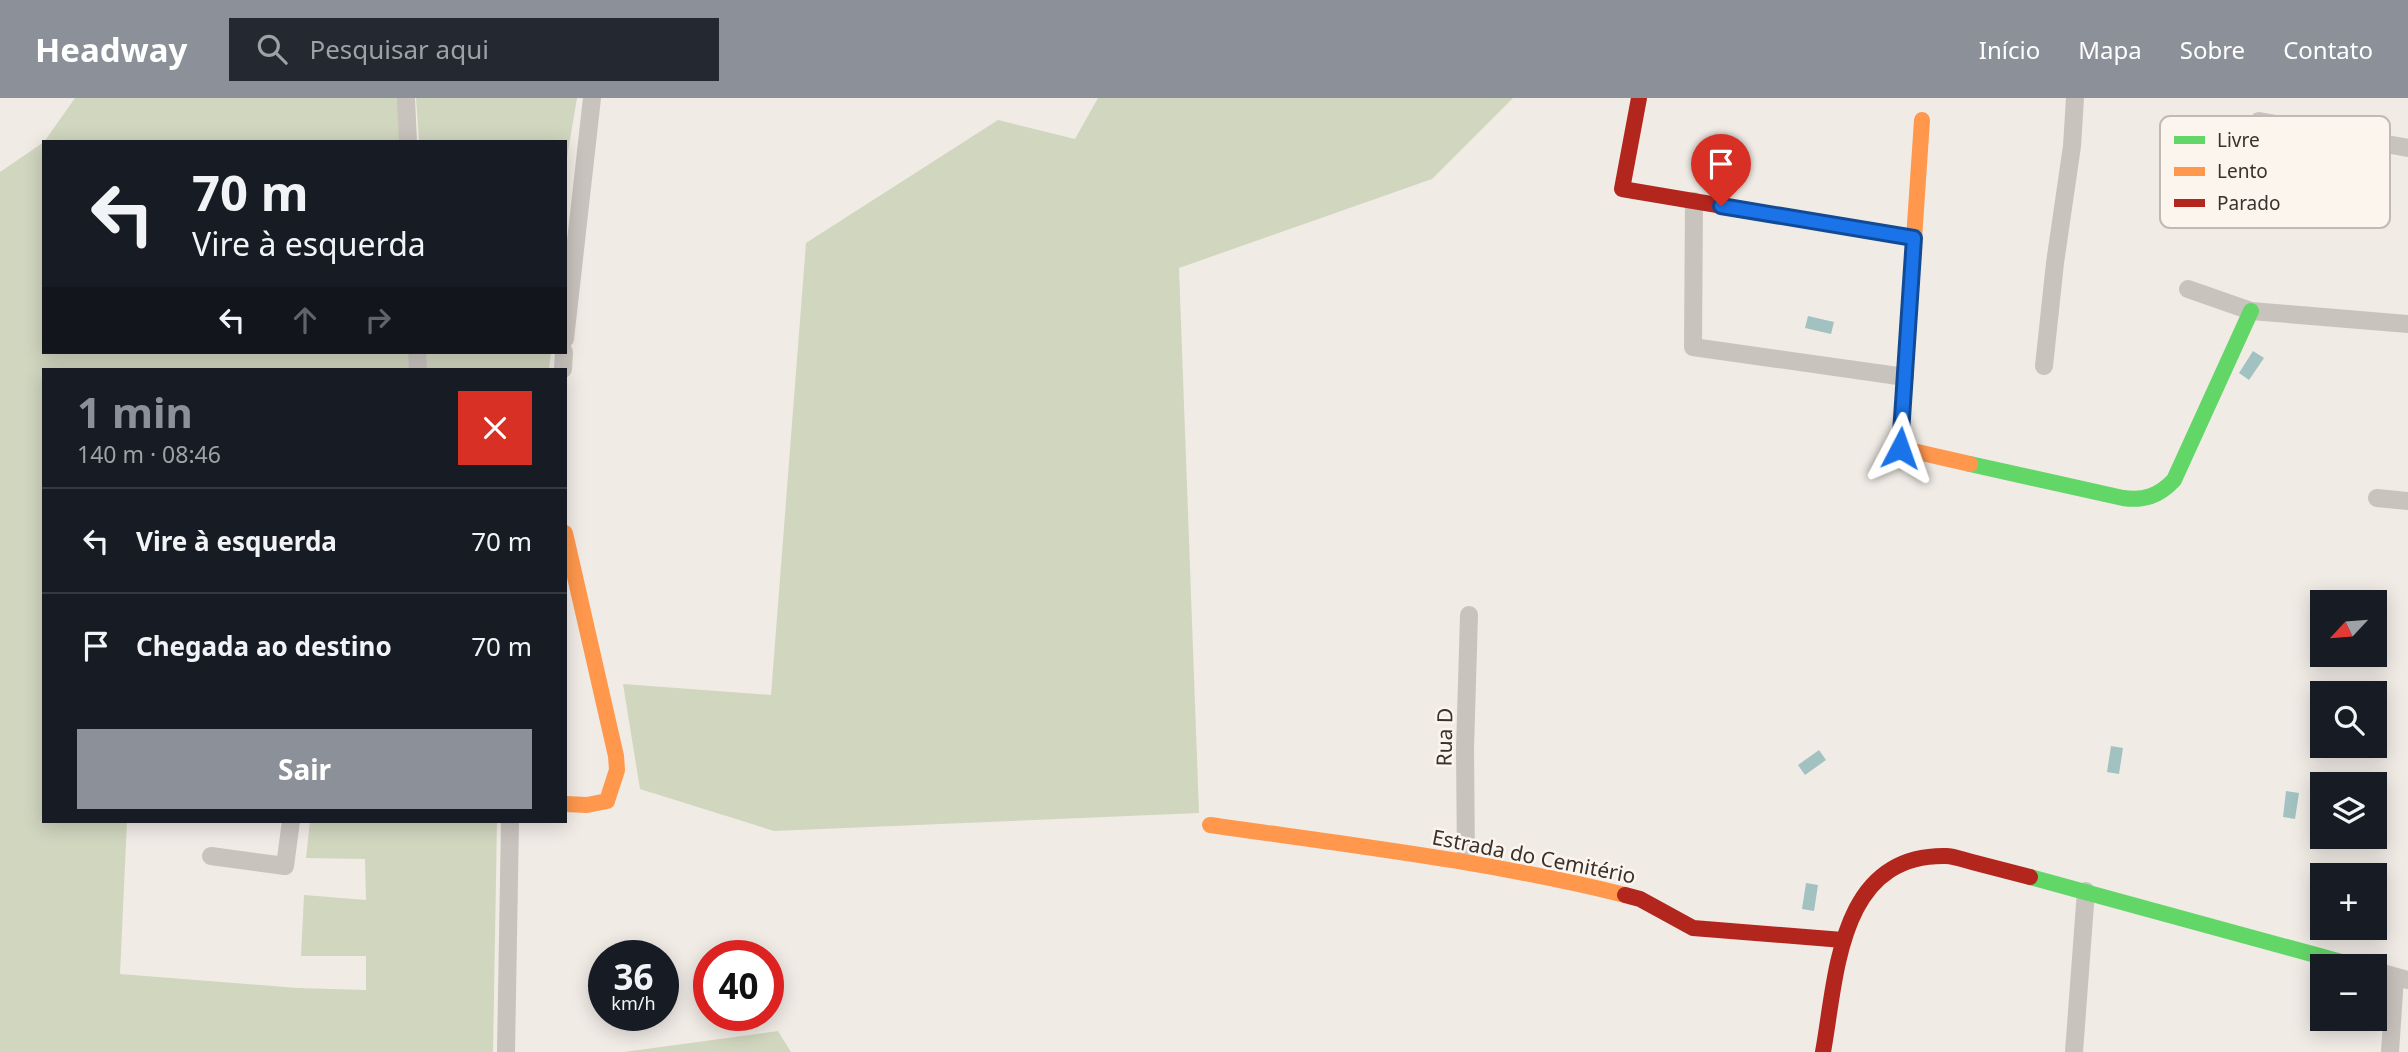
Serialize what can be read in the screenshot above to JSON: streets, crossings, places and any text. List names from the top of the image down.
{
  "streets": {
    "street": ["Rua D", "Estrada do Cemitério"]
  },
  "crossings": [
    ["Rua D", "Estrada do Cemitério"]
  ],
  "legend": ["Livre", "Lento", "Parado"],
  "north": "bottom left",
  "page": {
    "header": "Headway",
    "search": "Pesquisar aqui",
    "nav": [
      "Início",
      "Mapa",
      "Sobre",
      "Contato"
    ],
    "turn": ["70 m", "Vire à esquerda"],
    "heading": ["1 min", "140 m · 08:46"],
    "list": [
      {
        "name": "Vire à esquerda",
        "value": "70 m"
      },
      {
        "name": "Chegada ao destino",
        "value": "70 m"
      }
    ],
    "map_buttons": ["+", "−"],
    "buttons": "Sair",
    "speed": "36 km/h",
    "limit": "40"
  }
}
